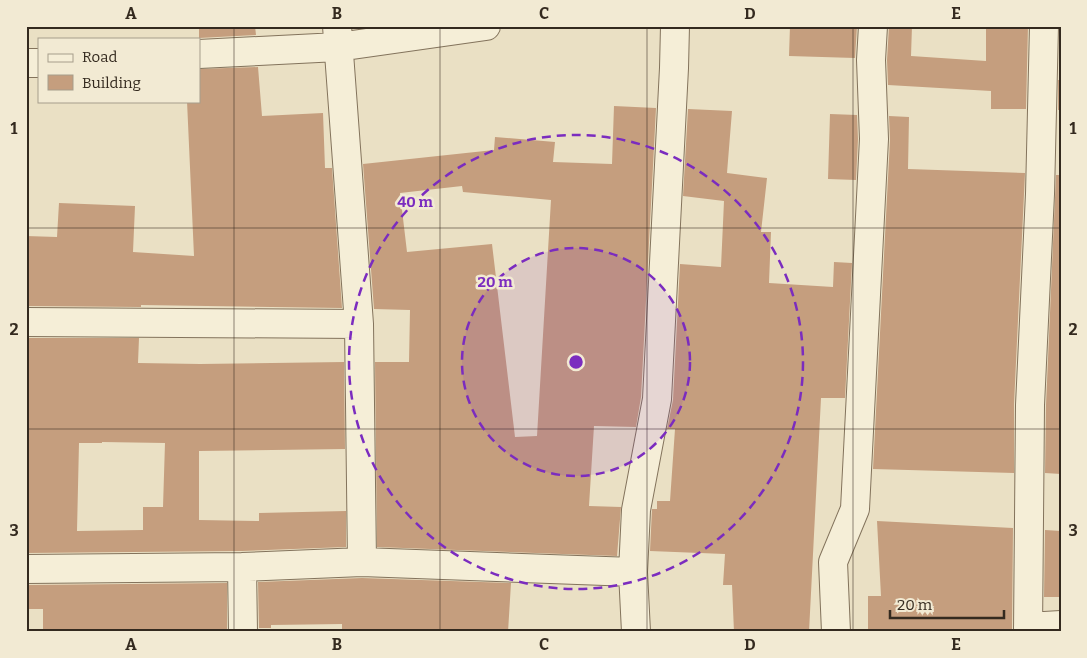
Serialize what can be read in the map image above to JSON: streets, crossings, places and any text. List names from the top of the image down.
{
  "legend": ["Road", "Building"],
  "scale_bar": "20 m",
  "grid": {
    "columns": [
      "A",
      "B",
      "C",
      "D",
      "E"
    ],
    "rows": ["1", "2", "3"]
  },
  "rings": ["40 m", "20 m"]
}
